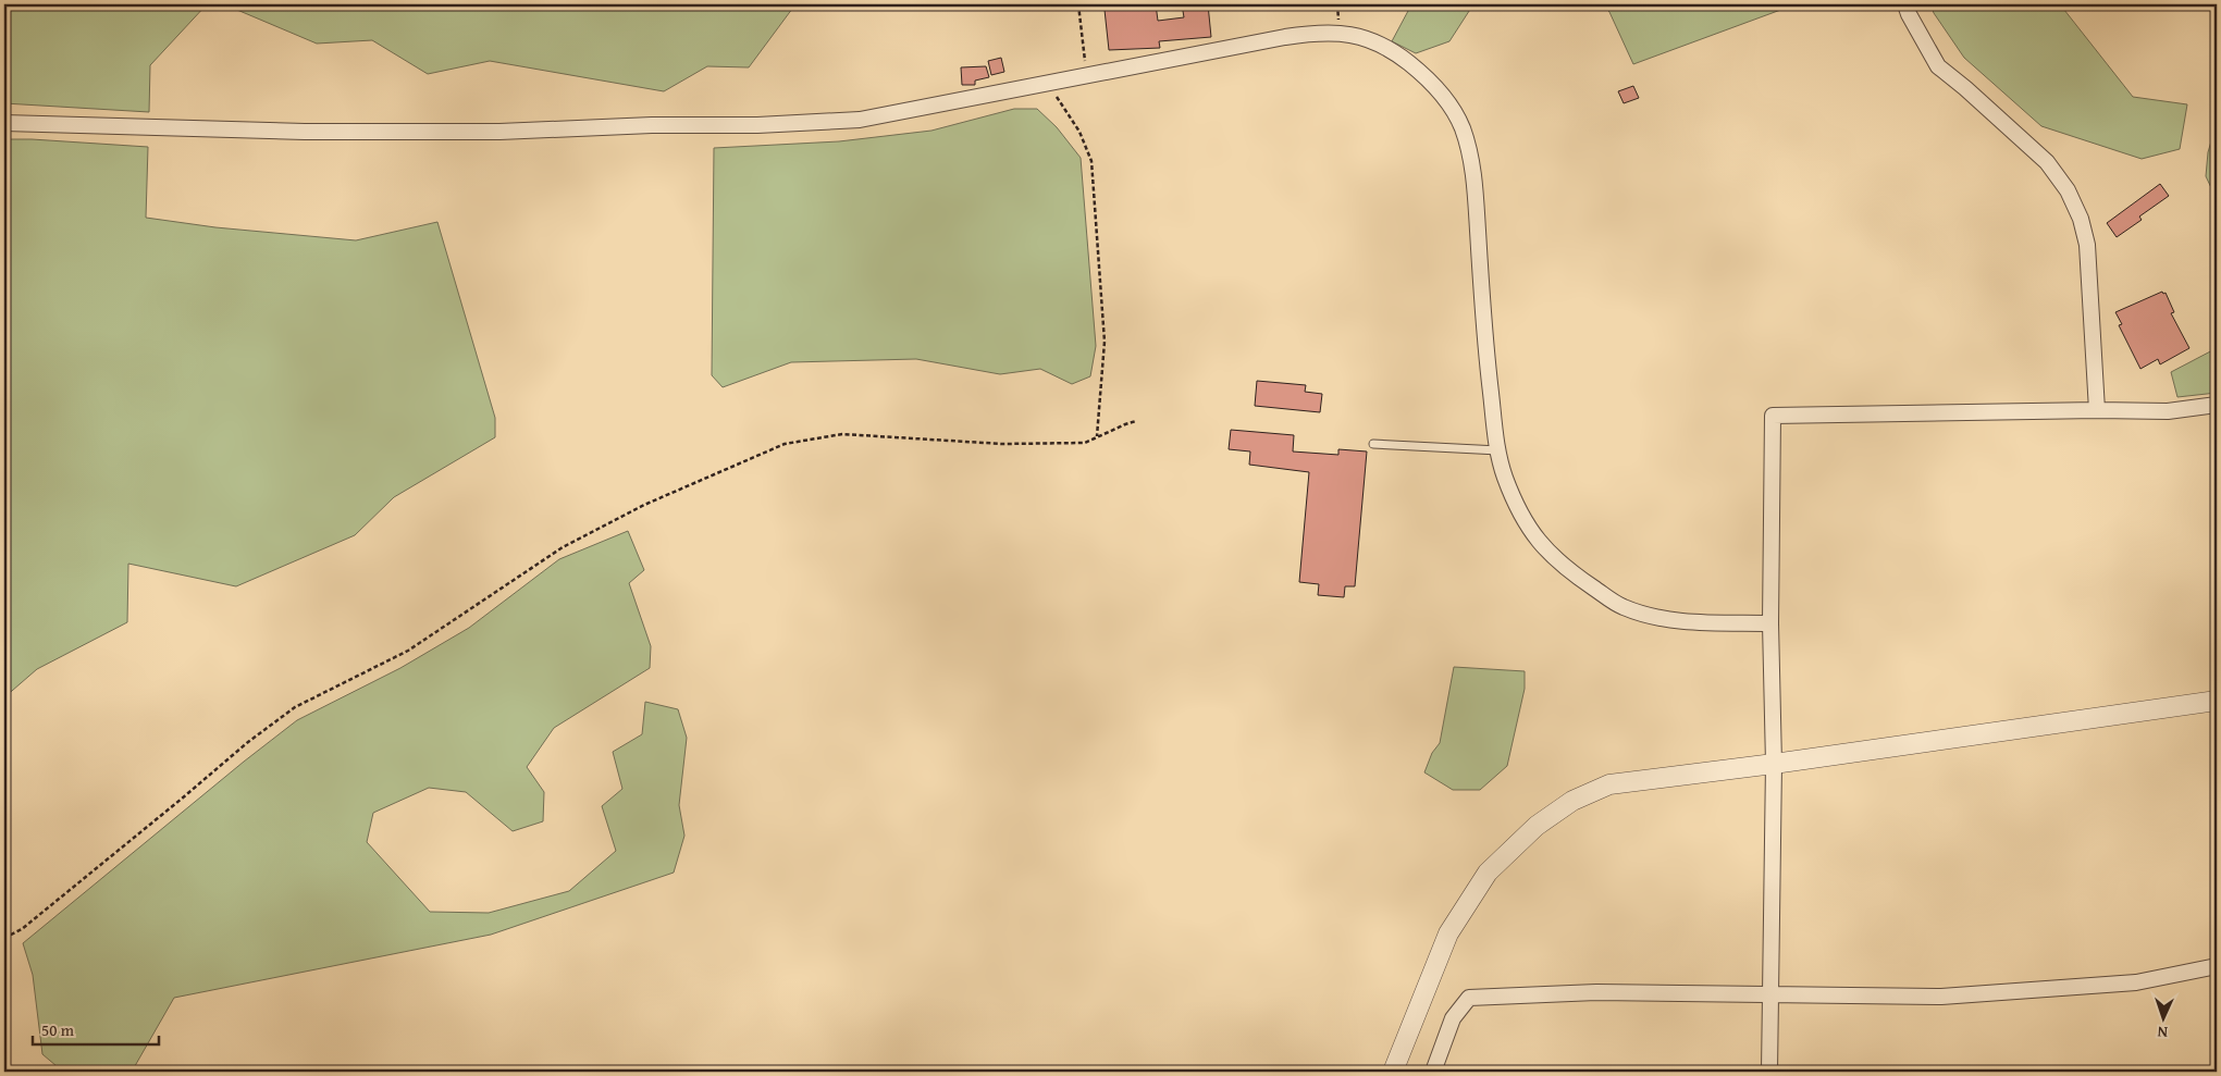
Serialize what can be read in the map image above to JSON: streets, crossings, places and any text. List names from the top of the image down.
{
  "scale_bar": "50 m",
  "north": "bottom"
}
